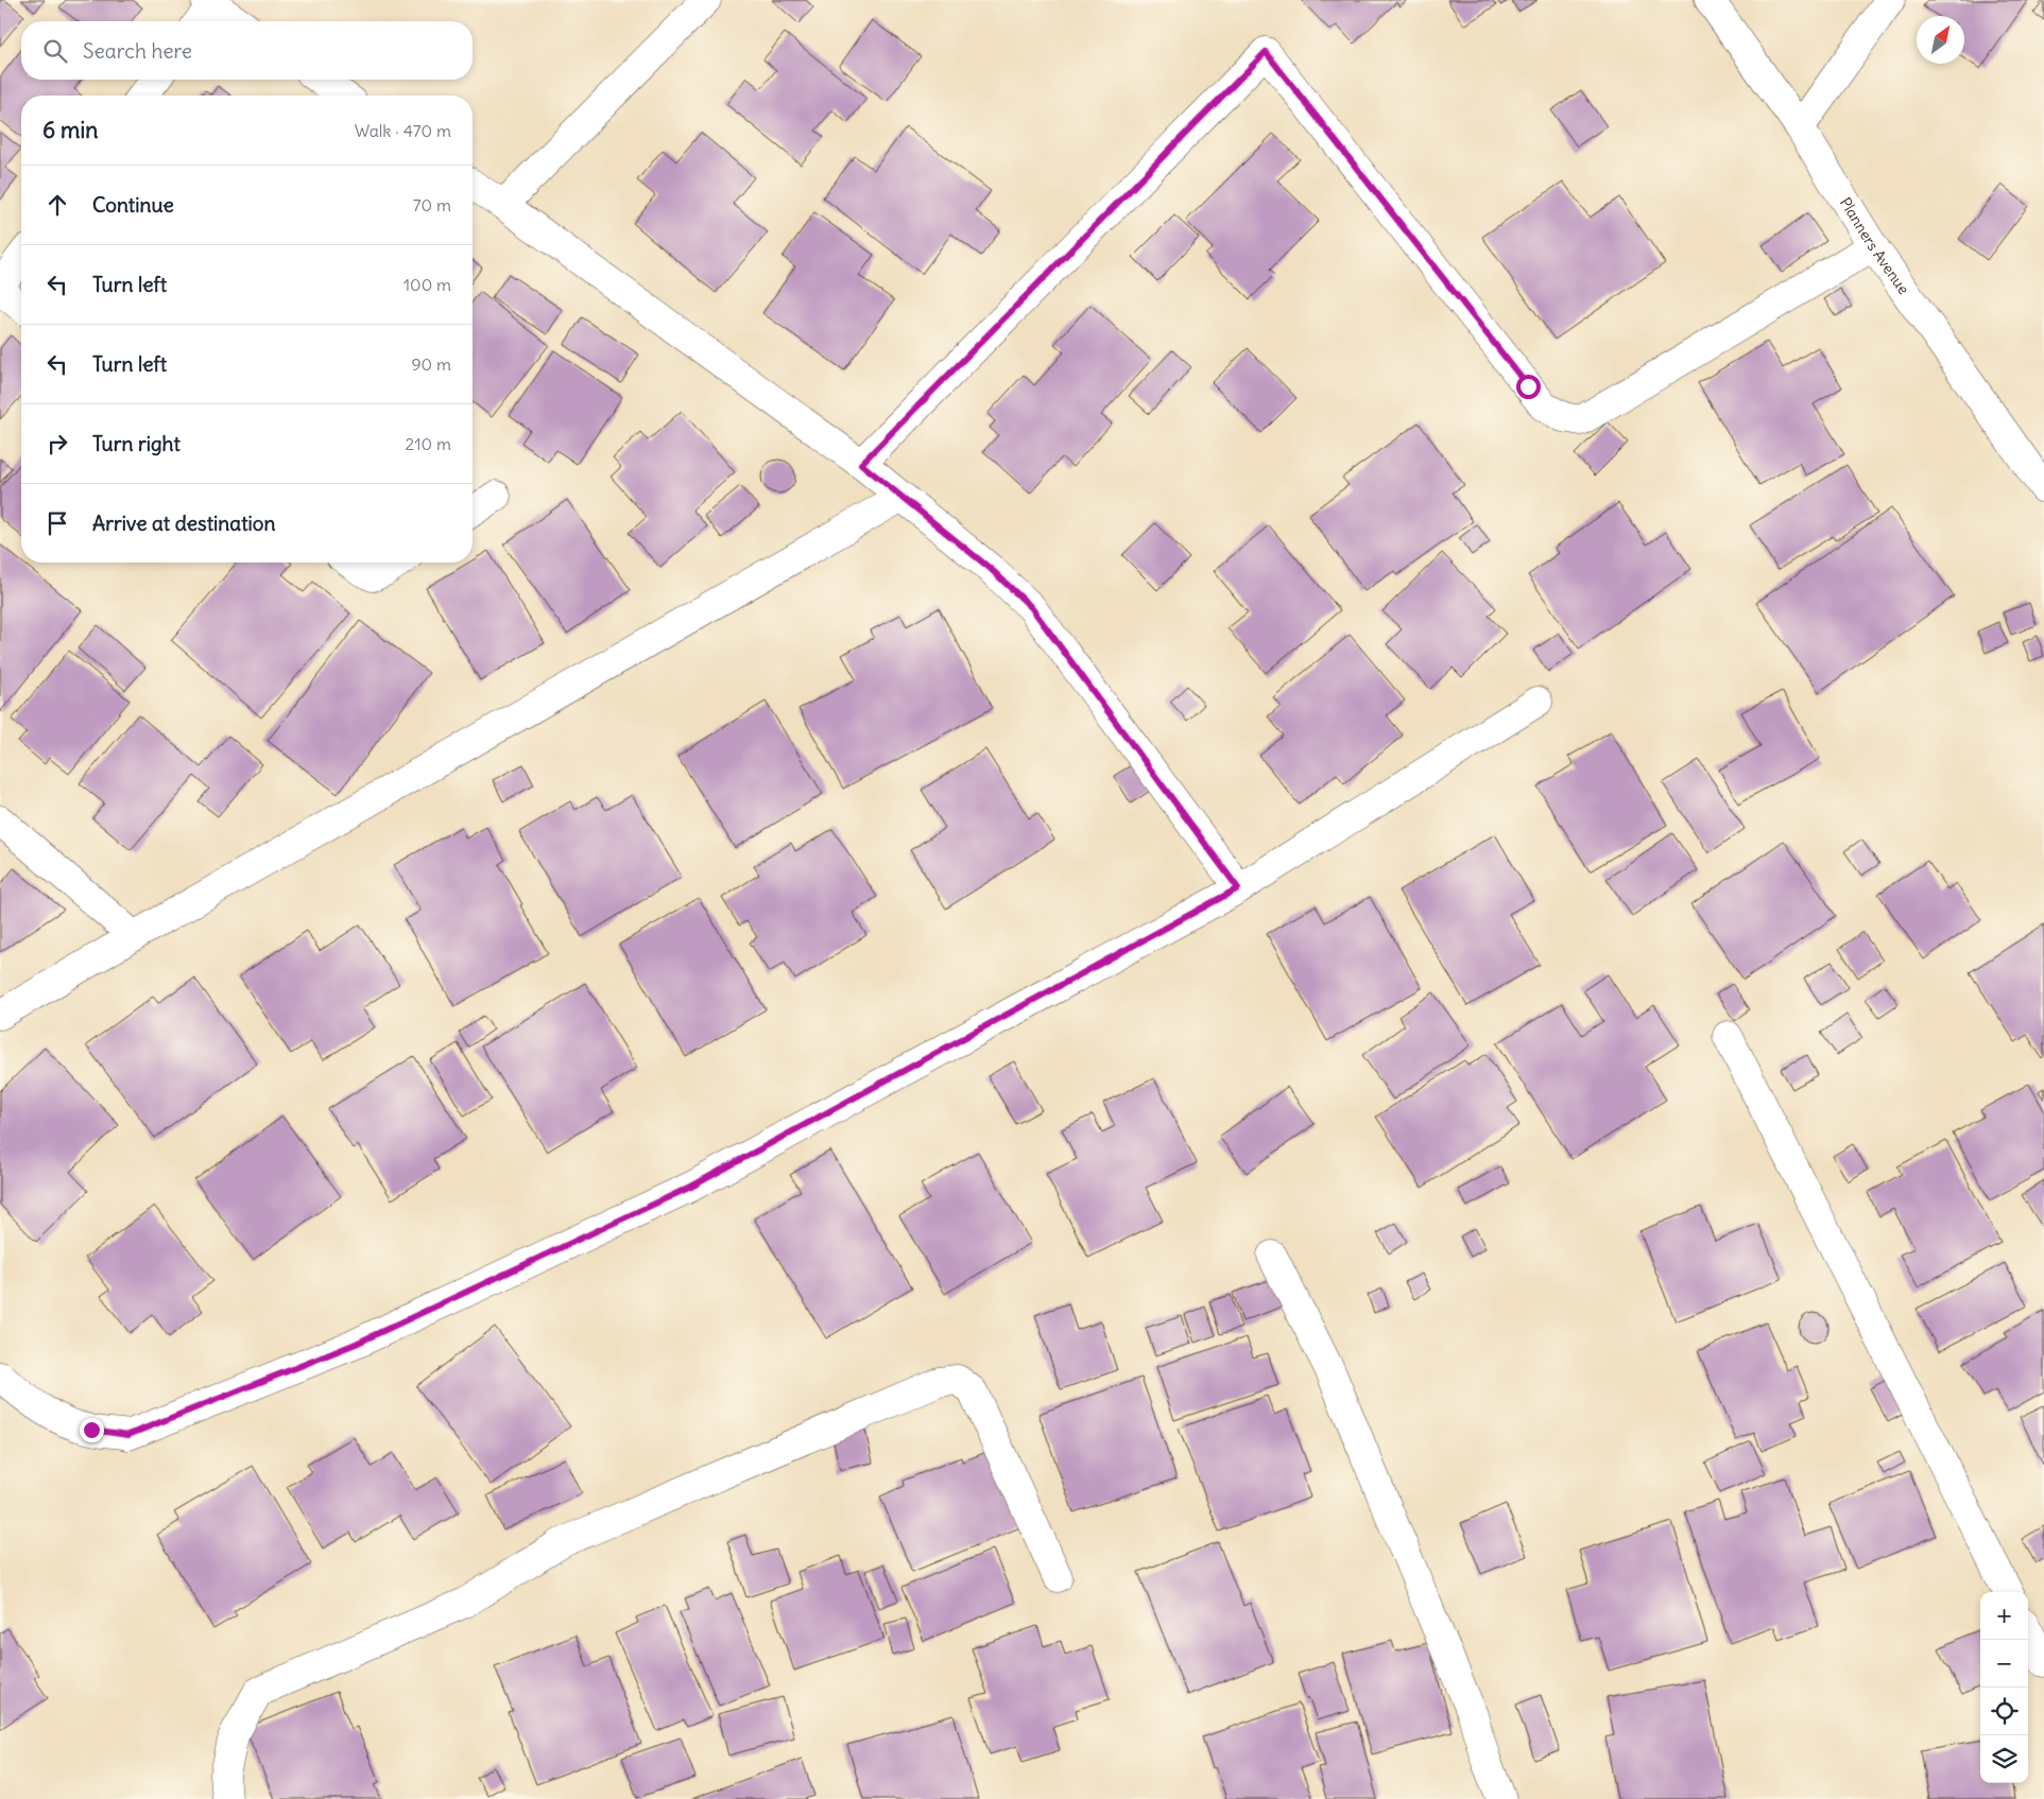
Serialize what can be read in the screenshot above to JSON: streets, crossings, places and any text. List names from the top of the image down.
{
  "streets": {
    "street": ["Planners Avenue"]
  },
  "north": "top right",
  "page": {
    "search": "Search here",
    "heading": ["6 min", "Walk · 470 m"],
    "list": [
      ["Continue", "70 m"],
      ["Turn left", "100 m"],
      ["Turn left", "90 m"],
      ["Turn right", "210 m"],
      "Arrive at destination"
    ],
    "map_buttons": ["+", "−"]
  }
}
